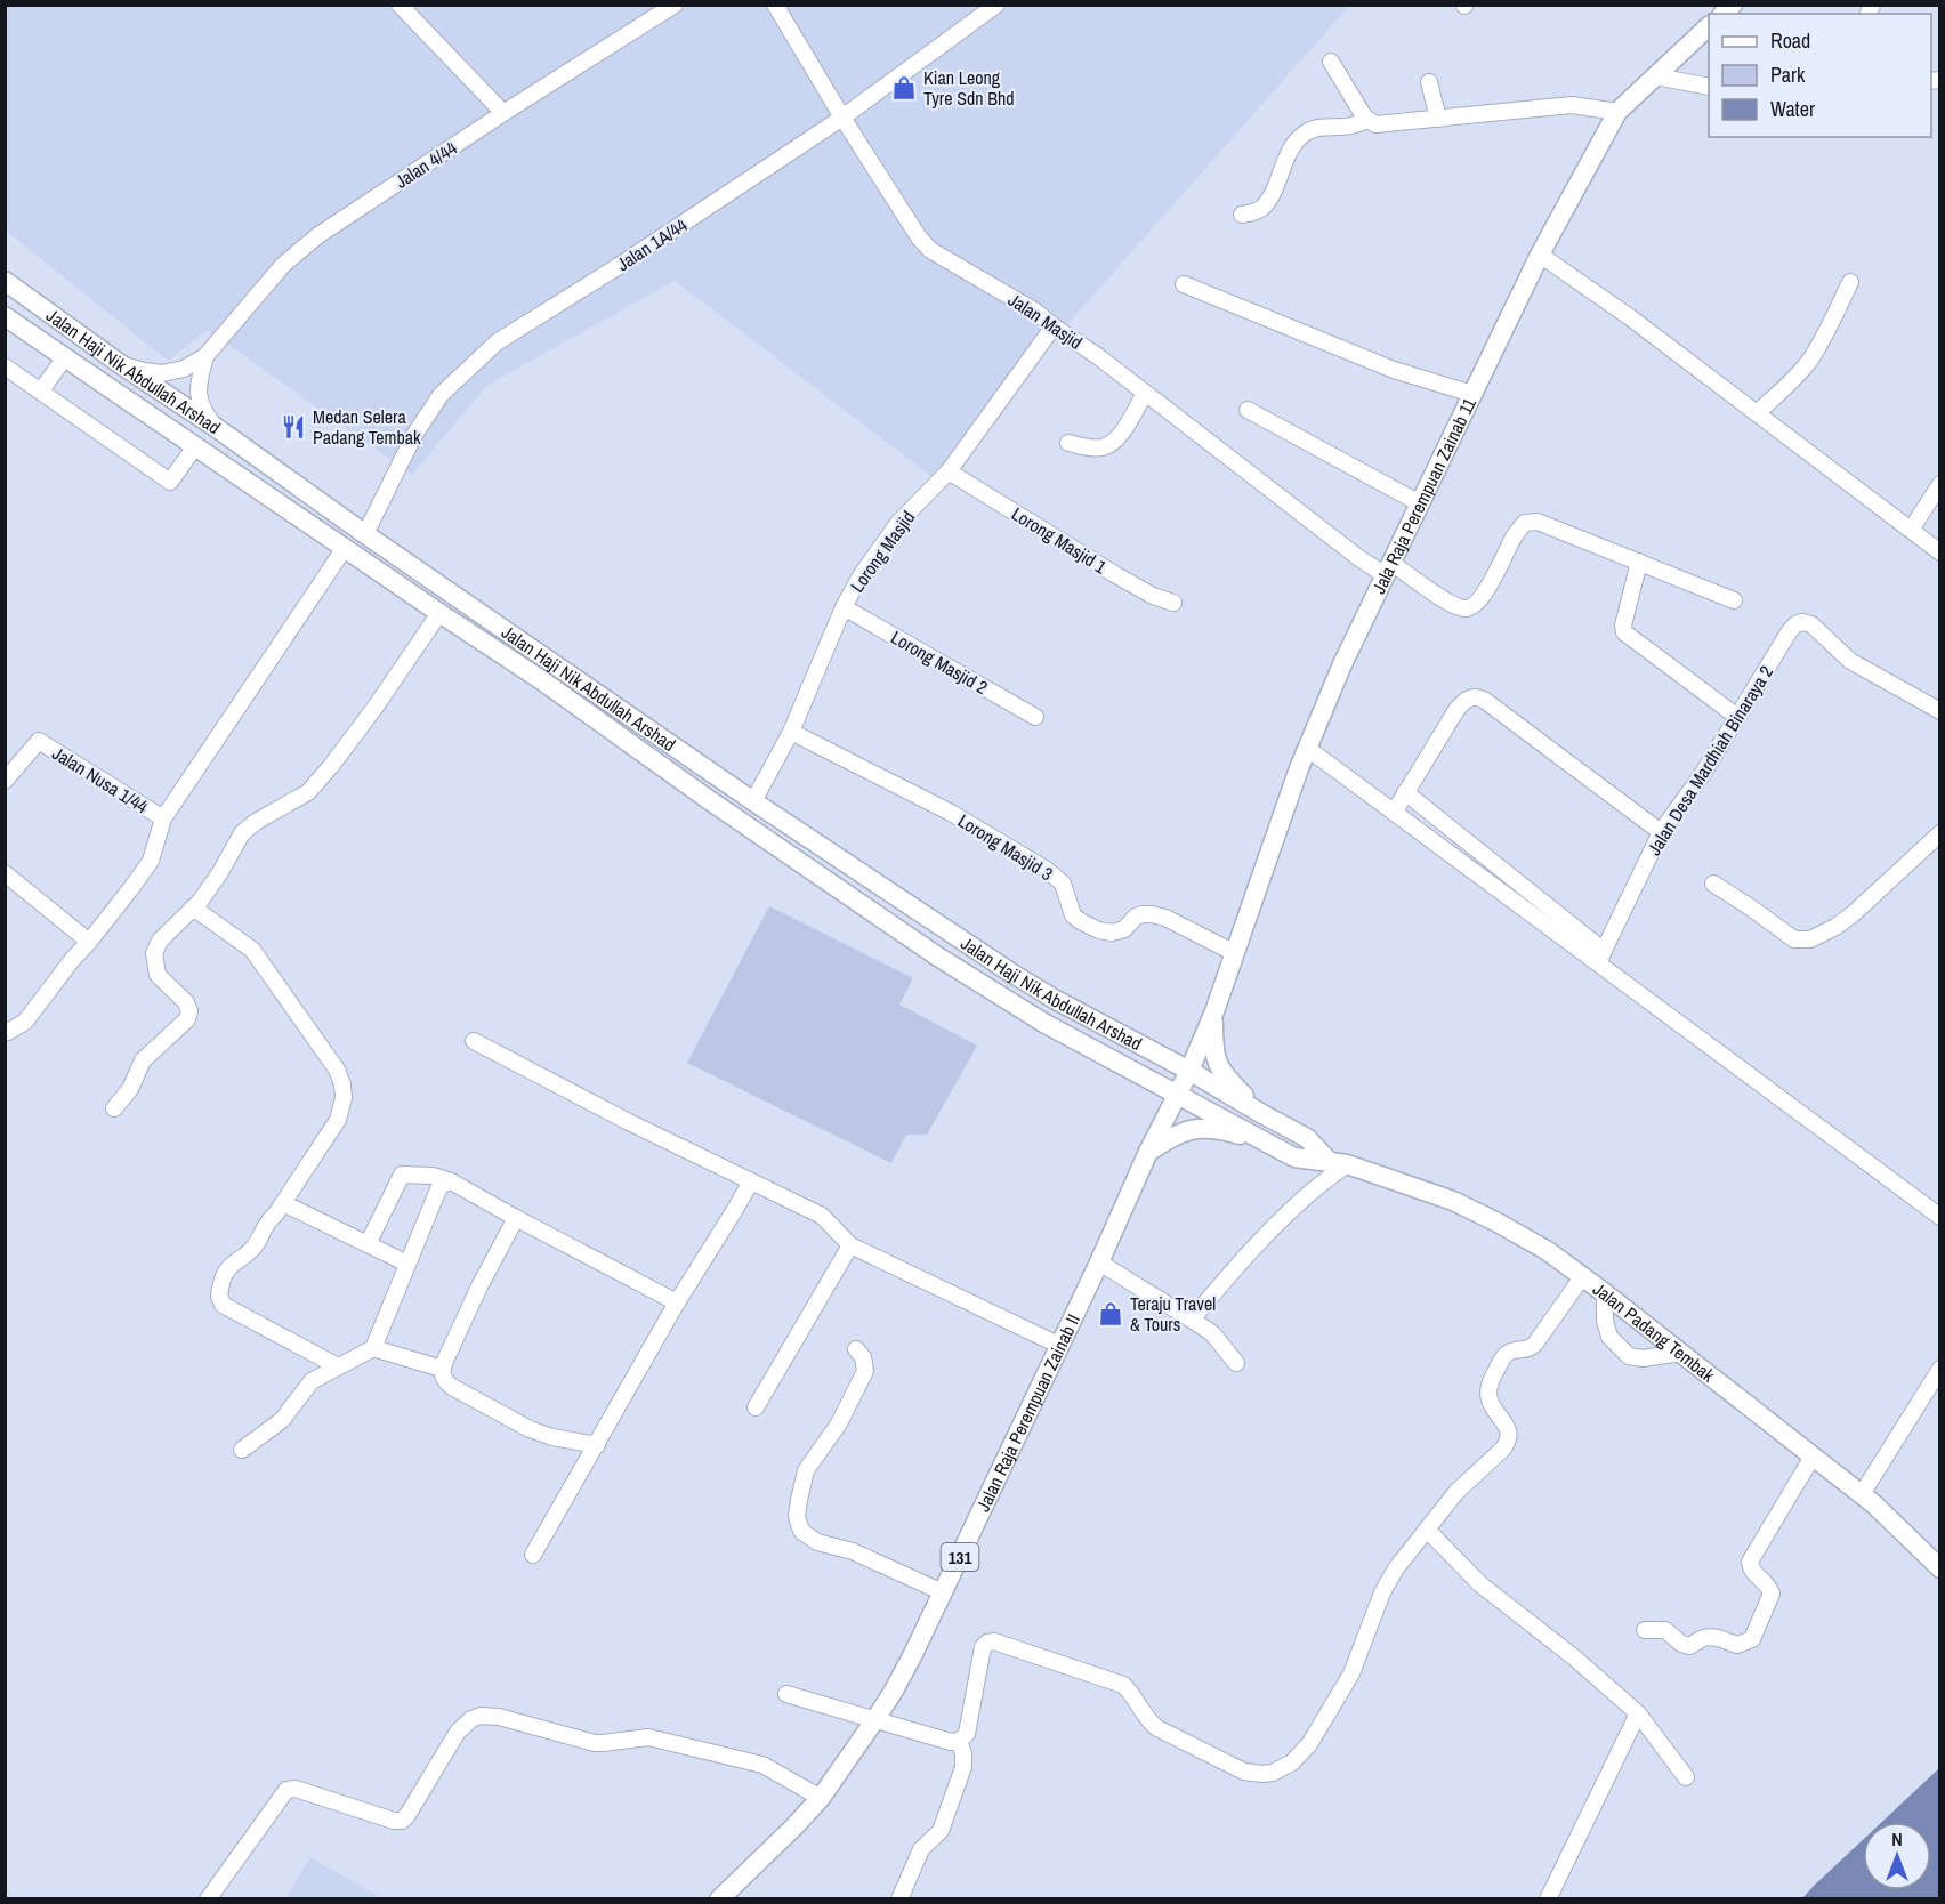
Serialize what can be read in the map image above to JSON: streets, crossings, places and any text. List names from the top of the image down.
{
  "streets": {
    "main road": [
      "Jalan Haji Nik Abdullah Arshad",
      "Jala Raja Perempuan Zainab 11",
      "Jalan Padang Tembak",
      "Jalan Raja Perempuan Zainab II",
      "131"
    ],
    "street": [
      "Jalan 4/44",
      "Jalan 1A/44",
      "Jalan Masjid",
      "Lorong Masjid 1",
      "Lorong Masjid",
      "Lorong Masjid 2",
      "Jalan Desa Mardhiah Binaraya 2",
      "Jalan Nusa 1/44",
      "Lorong Masjid 3"
    ]
  },
  "crossings": [
    ["Jalan 1A/44", "Jalan Masjid"],
    ["Jalan 1A/44", "Jalan Haji Nik Abdullah Arshad"],
    ["Jalan Masjid", "Jala Raja Perempuan Zainab 11"],
    ["Jalan Masjid", "Lorong Masjid"],
    ["Jalan Haji Nik Abdullah Arshad", "Lorong Masjid"],
    ["Jalan Haji Nik Abdullah Arshad", "Jalan Padang Tembak"],
    ["Jalan Haji Nik Abdullah Arshad", "Jalan Raja Perempuan Zainab II"],
    ["Jala Raja Perempuan Zainab 11", "Lorong Masjid 3"],
    ["Jala Raja Perempuan Zainab 11", "Jalan Raja Perempuan Zainab II"],
    ["Lorong Masjid 1", "Lorong Masjid"],
    ["Lorong Masjid", "Lorong Masjid 2"],
    ["Lorong Masjid", "Lorong Masjid 3"],
    ["Jalan Padang Tembak", "Jalan Raja Perempuan Zainab II"]
  ],
  "places": {
    "shop": ["Kian Leong Tyre Sdn Bhd", "Teraju Travel & Tours"],
    "restaurant": ["Medan Selera Padang Tembak"]
  },
  "legend": ["Road", "Park", "Water"],
  "north": "top"
}
